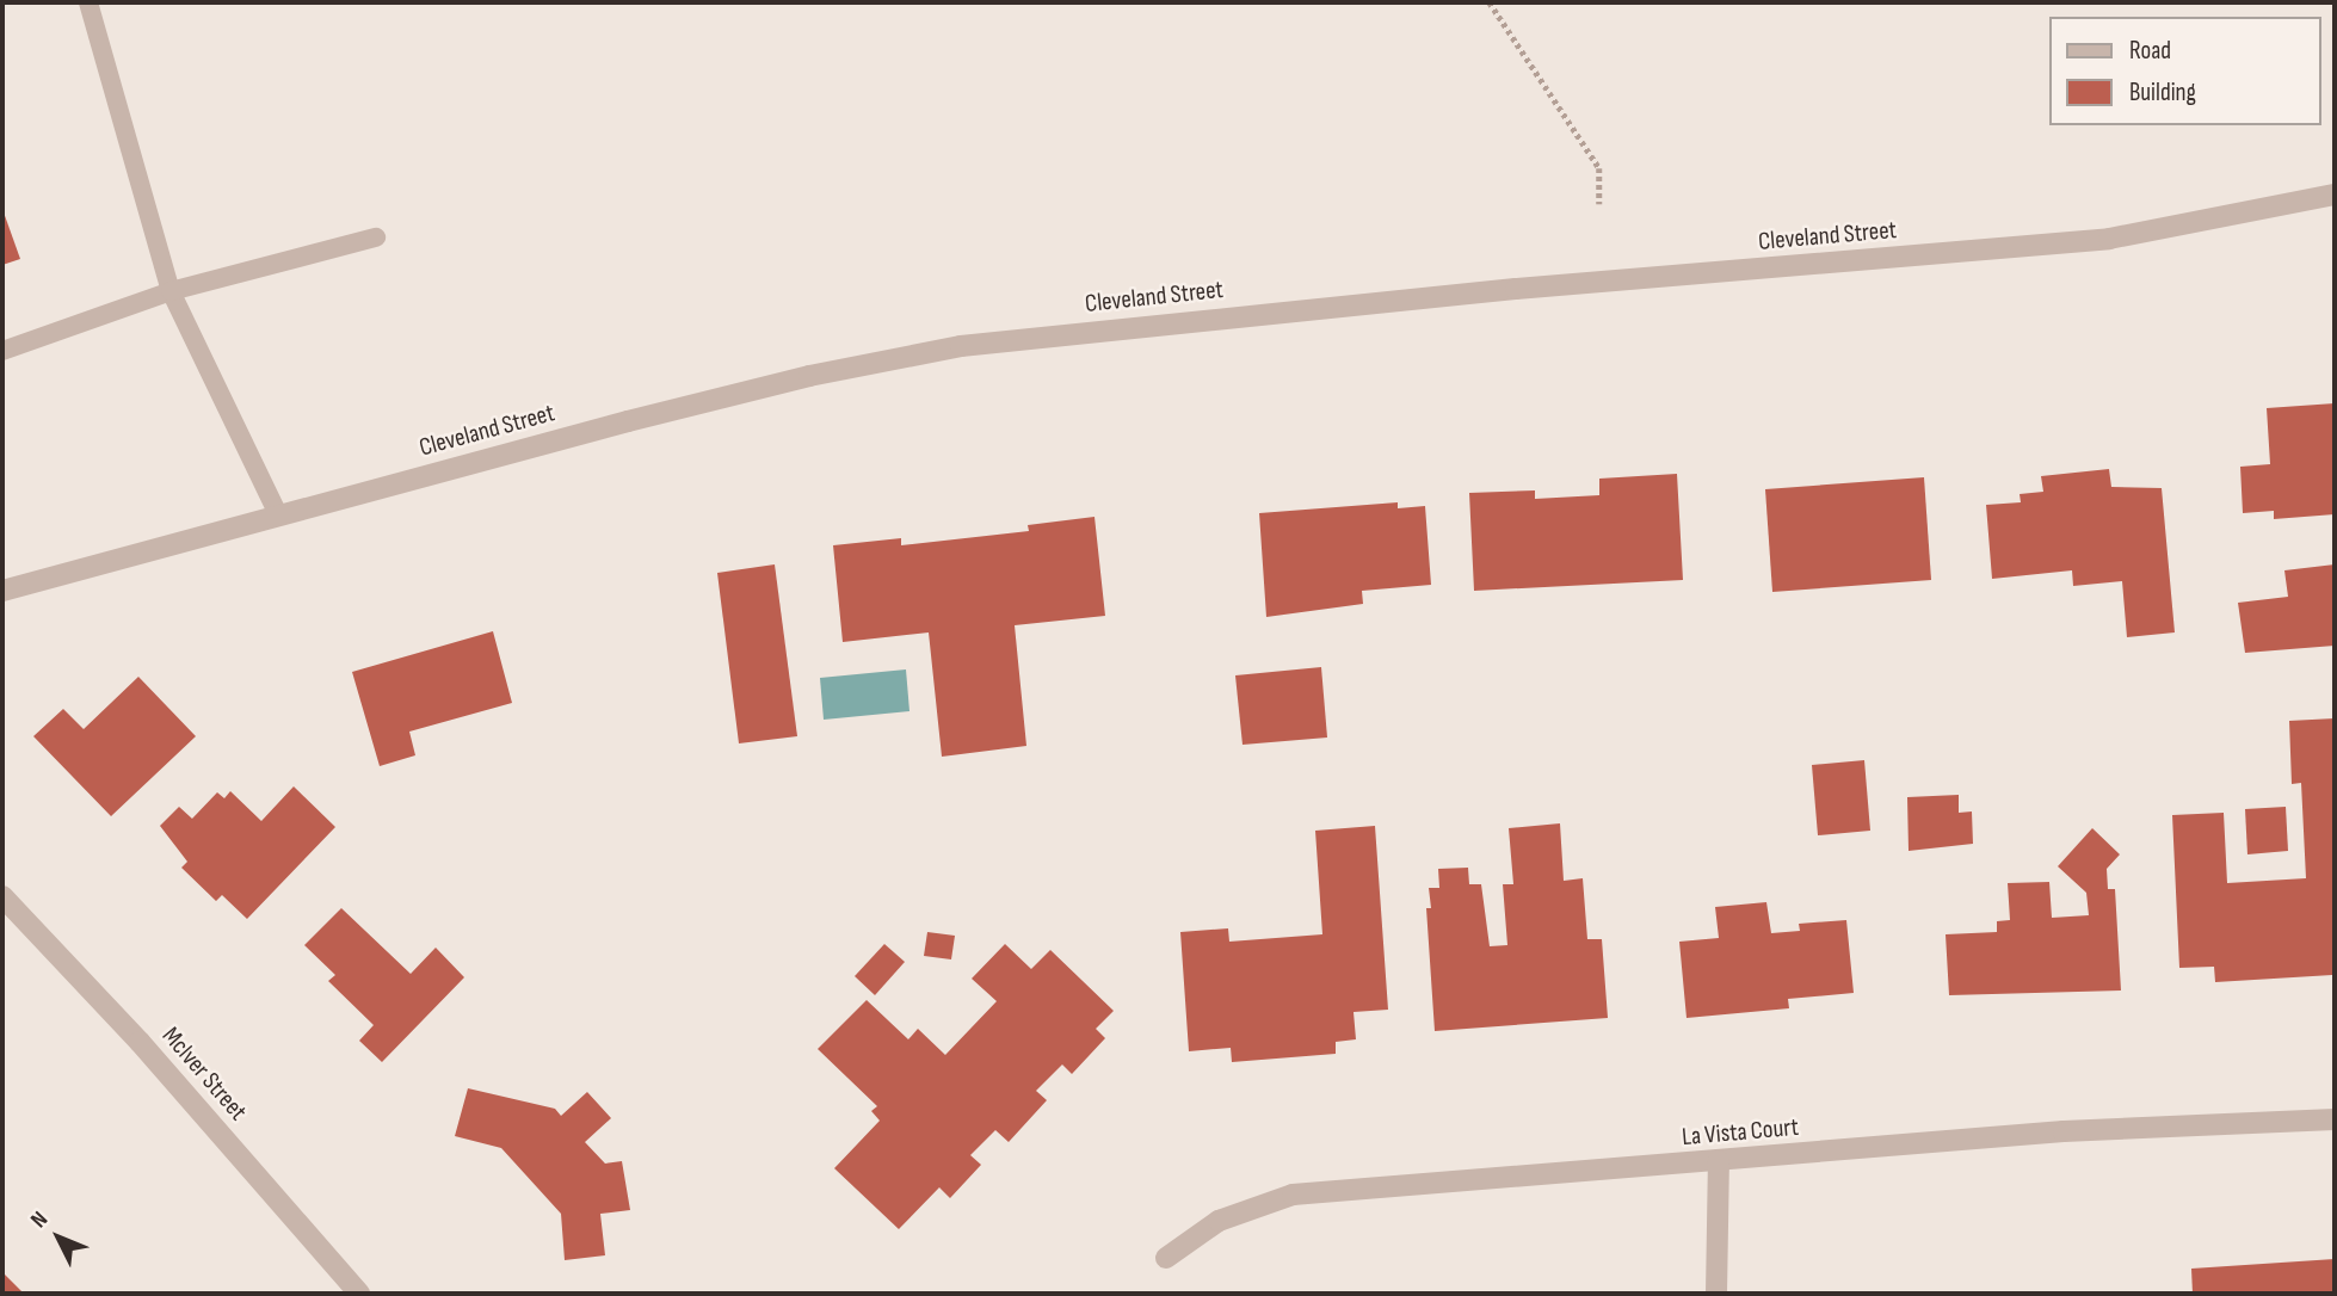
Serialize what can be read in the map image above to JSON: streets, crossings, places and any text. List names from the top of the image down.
{
  "streets": {
    "street": ["Cleveland Street", "McIver Street", "La Vista Court"]
  },
  "legend": ["Road", "Building"],
  "north": "top left"
}
